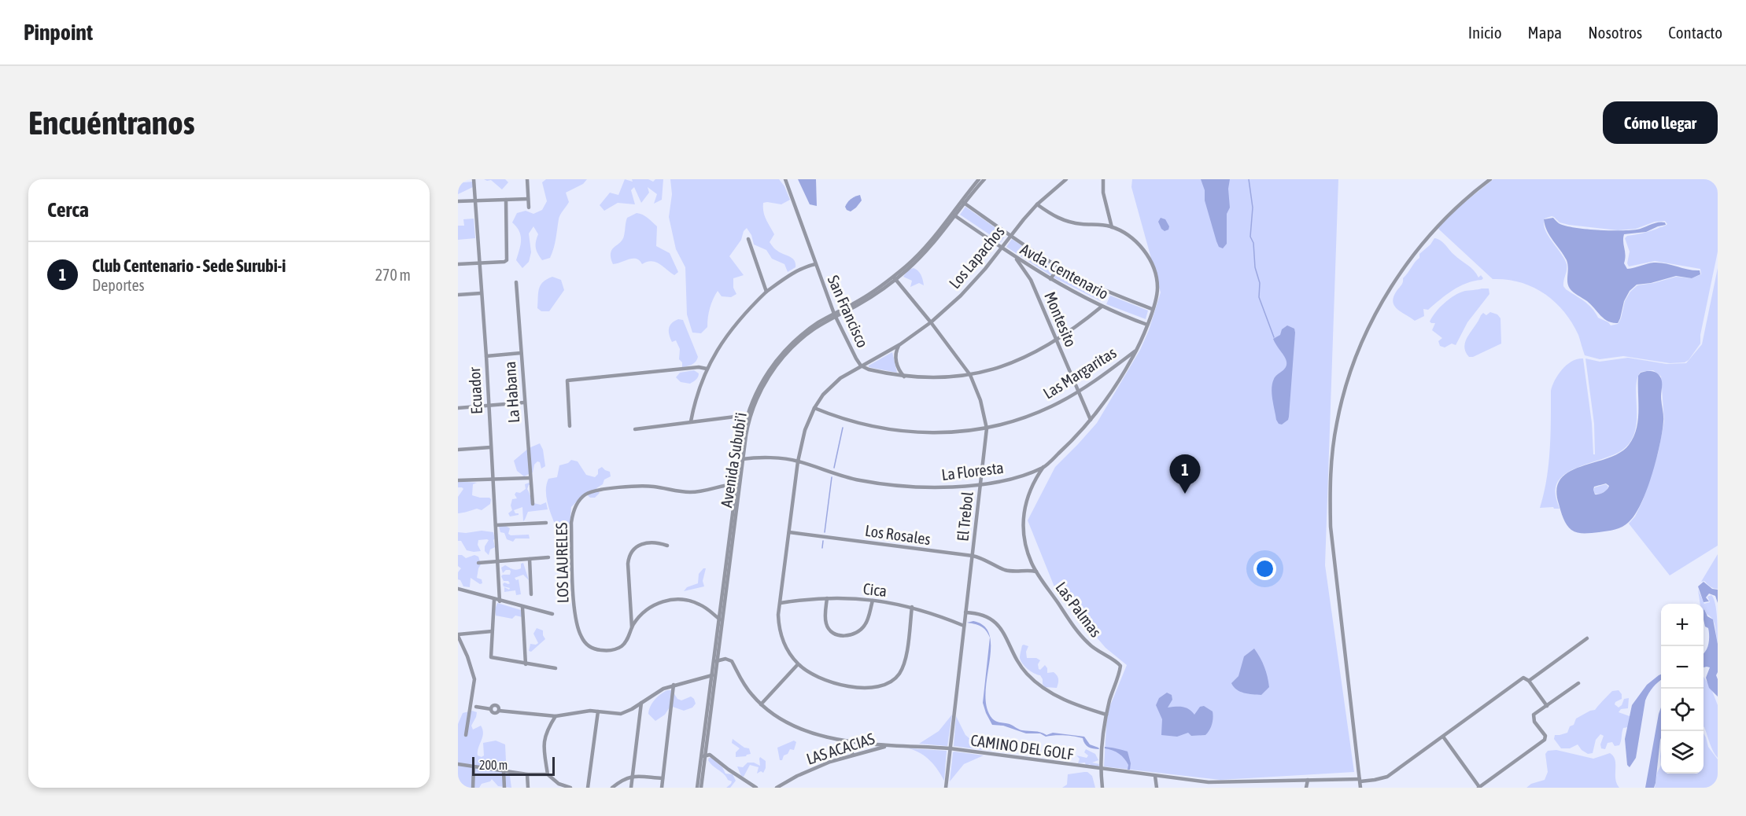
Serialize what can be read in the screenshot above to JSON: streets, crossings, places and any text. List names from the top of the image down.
{
  "streets": {
    "street": [
      "Los Lapachos",
      "Avda. Centenario",
      "San Francisco",
      "Montesito",
      "Las Margaritas",
      "Ecuador",
      "La Habana",
      "Avenida Sububi'i",
      "La Floresta",
      "El Trebol",
      "Los Rosales",
      "LOS LAURELES",
      "Cica",
      "Las Palmas",
      "CAMINO DEL GOLF",
      "LAS ACACIAS"
    ]
  },
  "crossings": [
    ["Los Lapachos", "Avda. Centenario"],
    ["Los Lapachos", "San Francisco"],
    ["Los Lapachos", "Las Margaritas"],
    ["Los Lapachos", "La Floresta"],
    ["Los Lapachos", "El Trebol"],
    ["Los Lapachos", "Los Rosales"],
    ["Los Lapachos", "Cica"],
    ["Avda. Centenario", "San Francisco"],
    ["Avda. Centenario", "Montesito"],
    ["Avda. Centenario", "Avenida Sububi'i"],
    ["Avda. Centenario", "La Floresta"],
    ["San Francisco", "Montesito"],
    ["San Francisco", "Avenida Sububi'i"],
    ["San Francisco", "El Trebol"],
    ["Montesito", "Las Margaritas"],
    ["Montesito", "La Floresta"],
    ["Las Margaritas", "La Floresta"],
    ["Las Margaritas", "El Trebol"],
    ["Avenida Sububi'i", "La Floresta"],
    ["Avenida Sububi'i", "El Trebol"],
    ["Avenida Sububi'i", "LOS LAURELES"],
    ["Avenida Sububi'i", "CAMINO DEL GOLF"],
    ["La Floresta", "El Trebol"],
    ["La Floresta", "Las Palmas"],
    ["El Trebol", "Los Rosales"],
    ["El Trebol", "Cica"],
    ["El Trebol", "CAMINO DEL GOLF"],
    ["Los Rosales", "Las Palmas"],
    ["Las Palmas", "CAMINO DEL GOLF"],
    ["CAMINO DEL GOLF", "LAS ACACIAS"]
  ],
  "scale_bar": "200 m",
  "page": {
    "header": "Pinpoint",
    "nav": [
      "Inicio",
      "Mapa",
      "Nosotros",
      "Contacto"
    ],
    "buttons": "Cómo llegar",
    "title": "Encuéntranos",
    "heading": "Cerca",
    "list": [
      {
        "mark": "1",
        "name": "Club Centenario - Sede Surubi-i",
        "note": "Deportes",
        "value": "270 m"
      }
    ],
    "pins": "1",
    "map_buttons": ["+", "−"],
    "scale": "200 m"
  }
}
